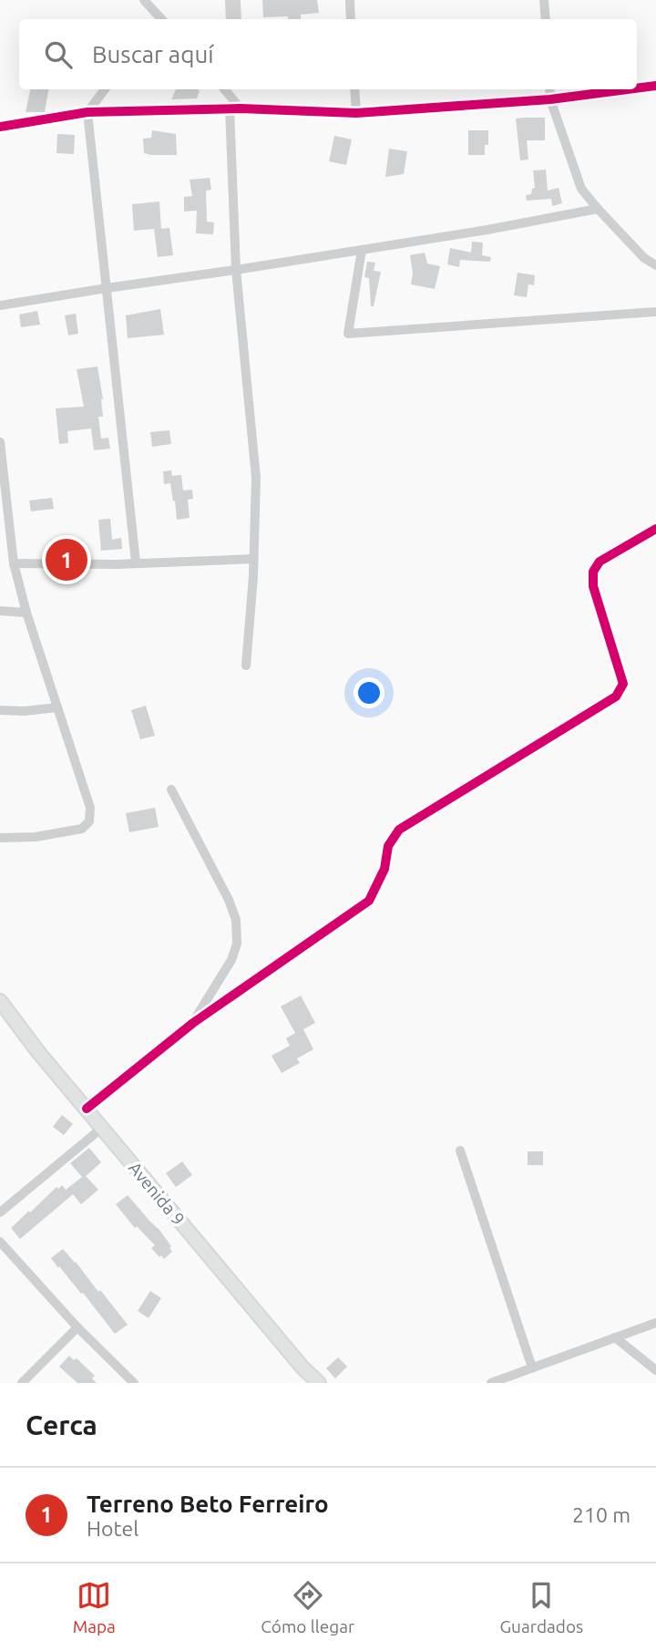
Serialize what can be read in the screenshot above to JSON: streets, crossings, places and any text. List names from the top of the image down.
{
  "streets": {
    "main road": ["Avenida 9"]
  },
  "page": {
    "search": "Buscar aquí",
    "pins": "1",
    "heading": "Cerca",
    "list": [
      {
        "mark": "1",
        "name": "Terreno Beto Ferreiro",
        "note": "Hotel",
        "value": "210 m"
      }
    ],
    "nav": ["Mapa", "Cómo llegar", "Guardados"]
  }
}
